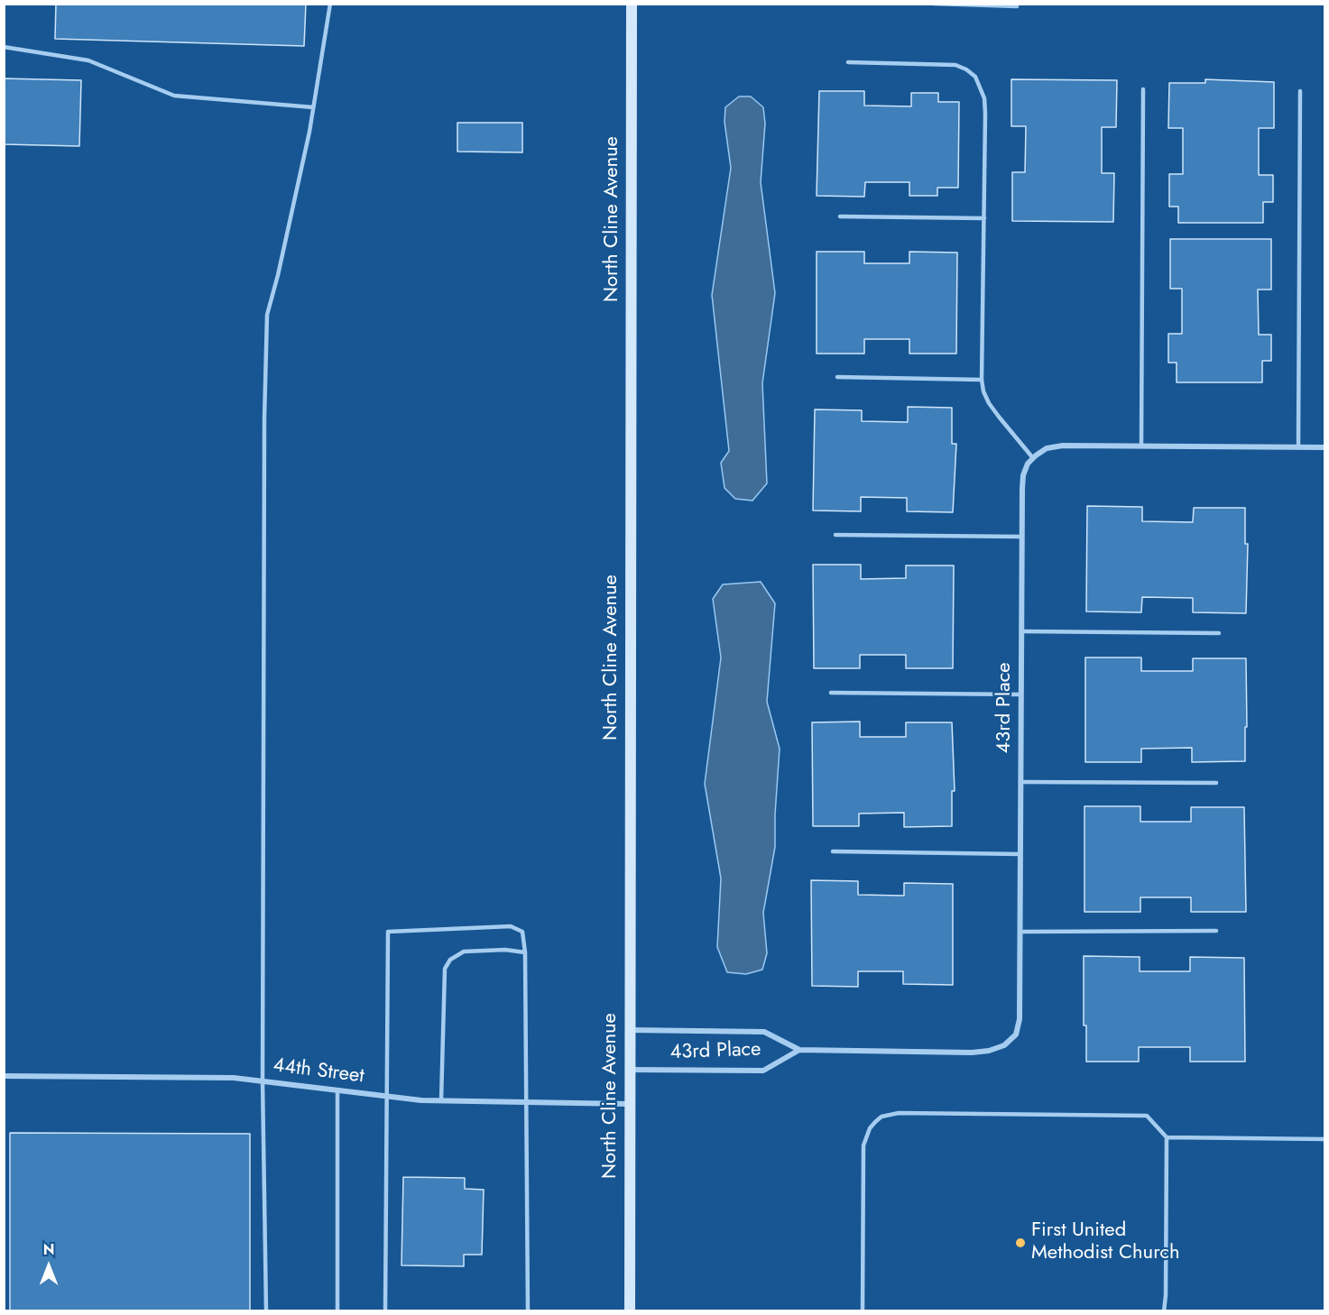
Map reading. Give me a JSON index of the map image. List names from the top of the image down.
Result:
{
  "streets": {
    "street": ["North Cline Avenue", "43rd Place", "44th Street"]
  },
  "crossings": [
    ["North Cline Avenue", "43rd Place"],
    ["North Cline Avenue", "44th Street"]
  ],
  "places": ["First United Methodist Church"],
  "north": "top"
}
